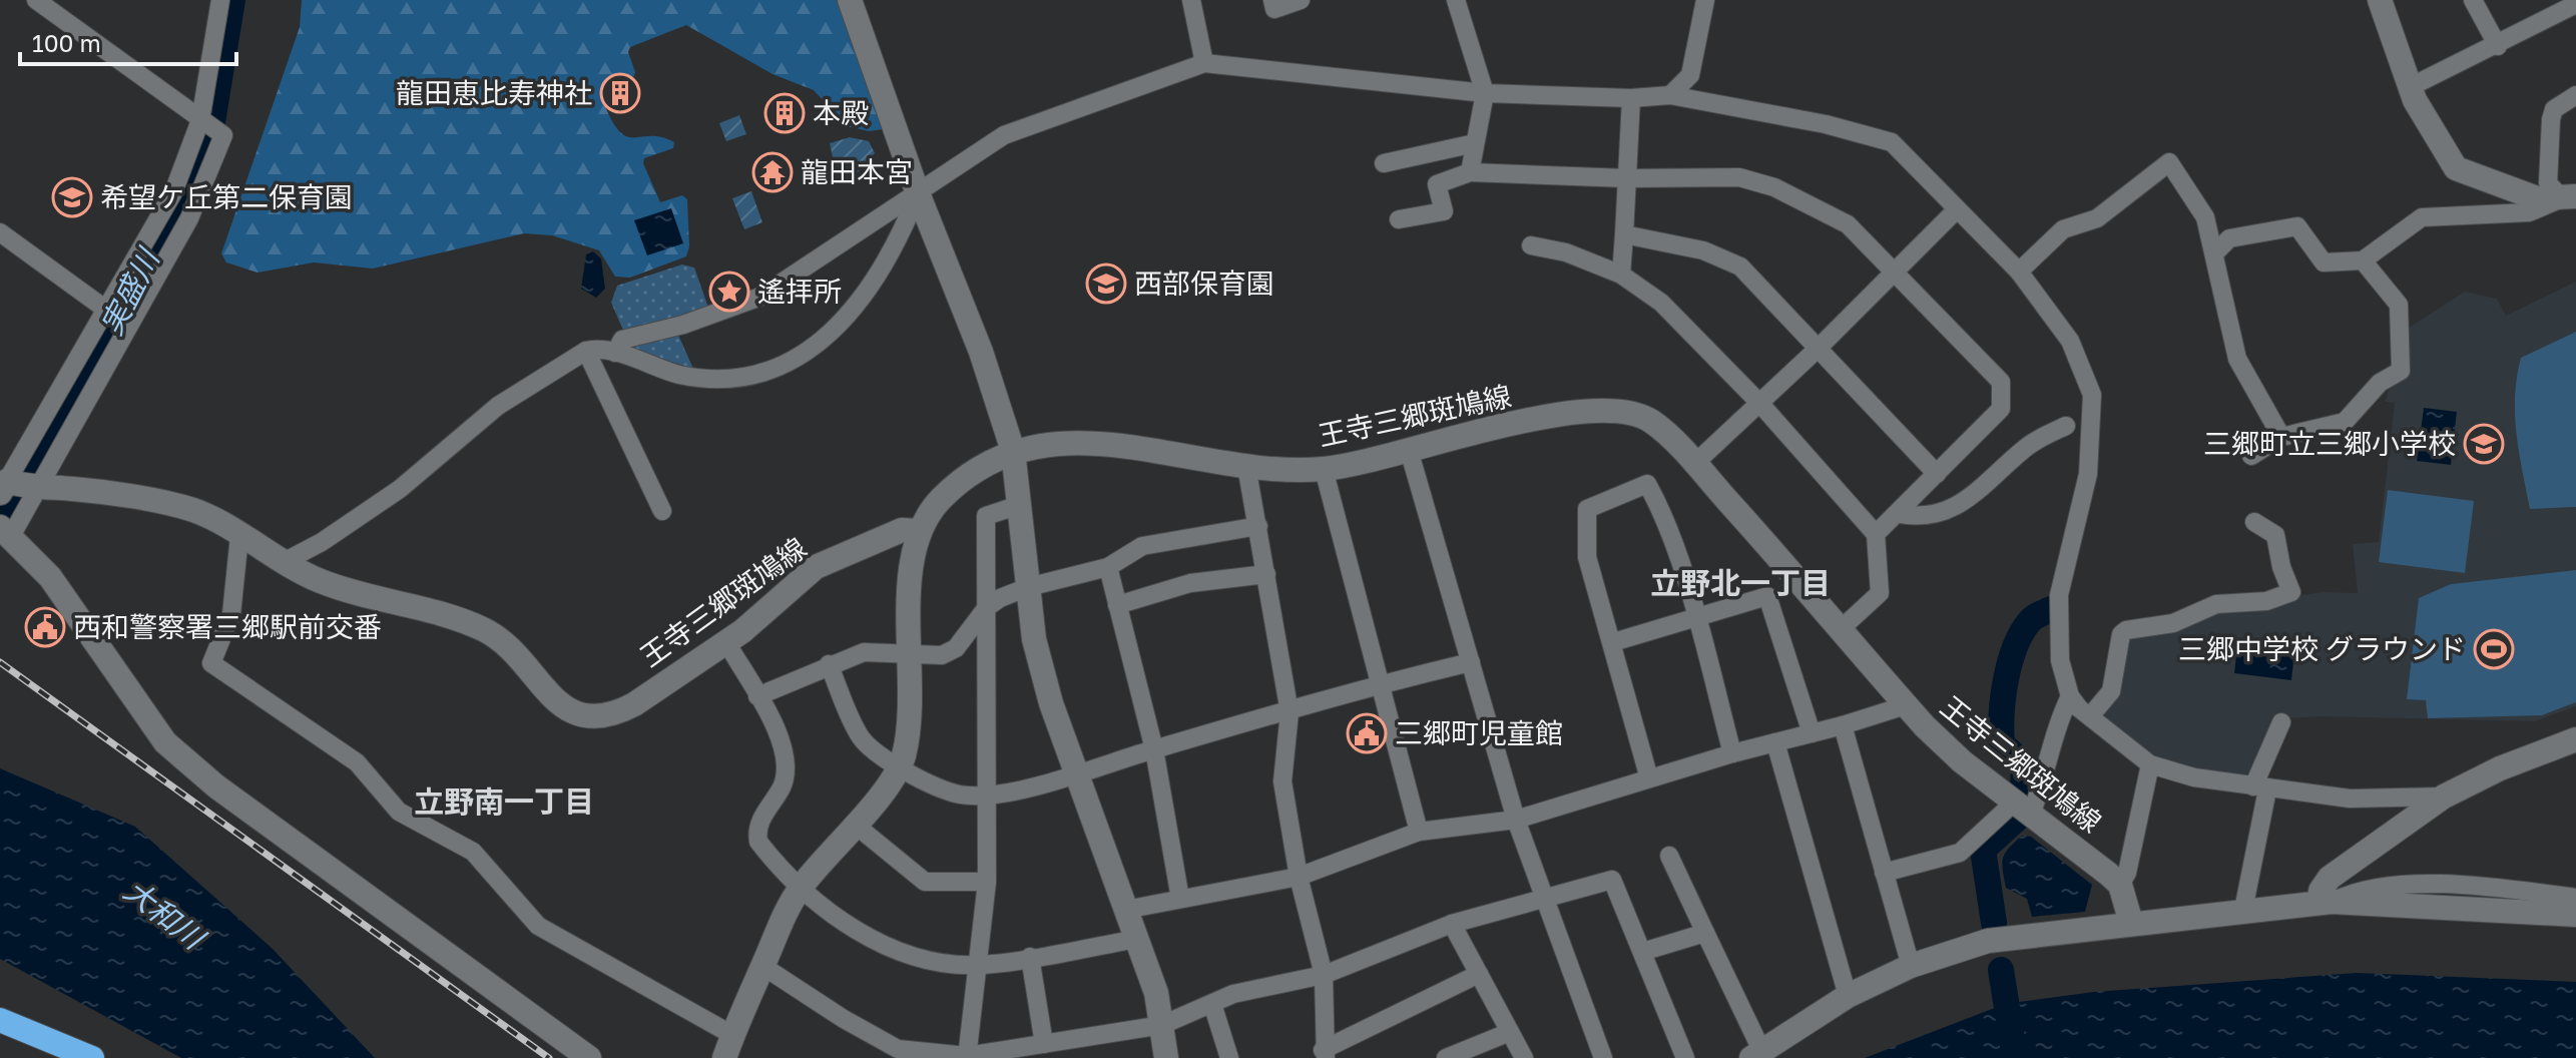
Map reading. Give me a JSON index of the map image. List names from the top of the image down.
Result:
{
  "streets": {
    "street": ["王寺三郷斑鳩線"]
  },
  "districts": ["立野北一丁目", "立野南一丁目"],
  "water": ["実盛川", "大和川"],
  "places": {
    "building": ["龍田恵比寿神社", "本殿"],
    "temple": ["龍田本宮"],
    "school or university": ["希望ケ丘第二保育園", "西部保育園", "三郷町立三郷小学校"],
    "place": ["遙拝所"],
    "public building": ["西和警察署三郷駅前交番", "三郷町児童館"],
    "sports": ["三郷中学校 グラウンド"]
  },
  "scale_bar": "100 m"
}
